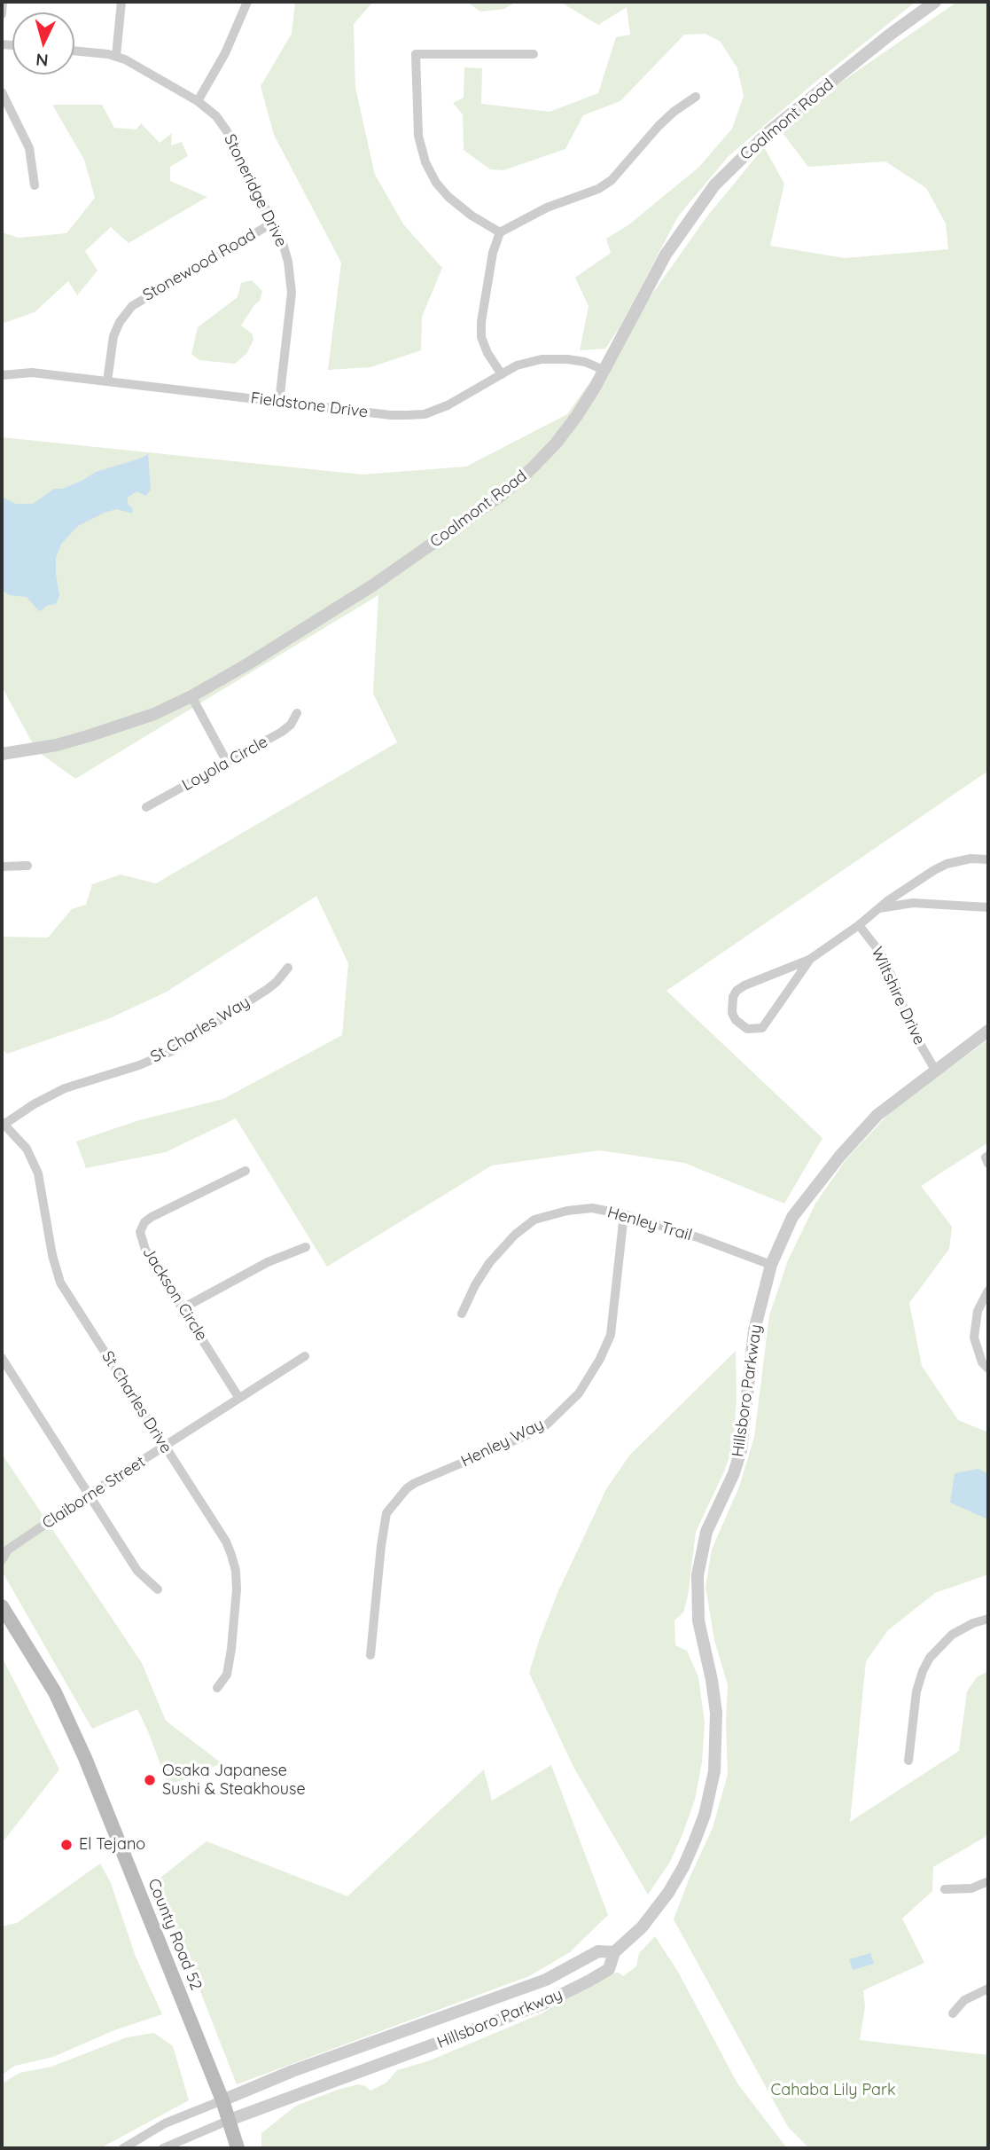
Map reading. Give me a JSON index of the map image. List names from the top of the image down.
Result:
{
  "streets": {
    "main road": ["County Road 52"],
    "street": [
      "Coalmont Road",
      "Stoneridge Drive",
      "Stonewood Road",
      "Fieldstone Drive",
      "Loyola Circle",
      "Wiltshire Drive",
      "St Charles Way",
      "Henley Trail",
      "Jackson Circle",
      "Hillsboro Parkway",
      "St Charles Drive",
      "Henley Way",
      "Claiborne Street"
    ]
  },
  "crossings": [
    ["Coalmont Road", "Fieldstone Drive"],
    ["Stoneridge Drive", "Stonewood Road"],
    ["Stoneridge Drive", "Fieldstone Drive"],
    ["Stonewood Road", "Fieldstone Drive"],
    ["Wiltshire Drive", "Hillsboro Parkway"],
    ["St Charles Way", "St Charles Drive"],
    ["Henley Trail", "Hillsboro Parkway"],
    ["Henley Trail", "Henley Way"],
    ["Jackson Circle", "Claiborne Street"],
    ["Hillsboro Parkway", "County Road 52"],
    ["St Charles Drive", "Claiborne Street"]
  ],
  "parks": ["Cahaba Lily Park"],
  "places": ["Osaka Japanese Sushi & Steakhouse", "El Tejano"],
  "north": "bottom"
}
